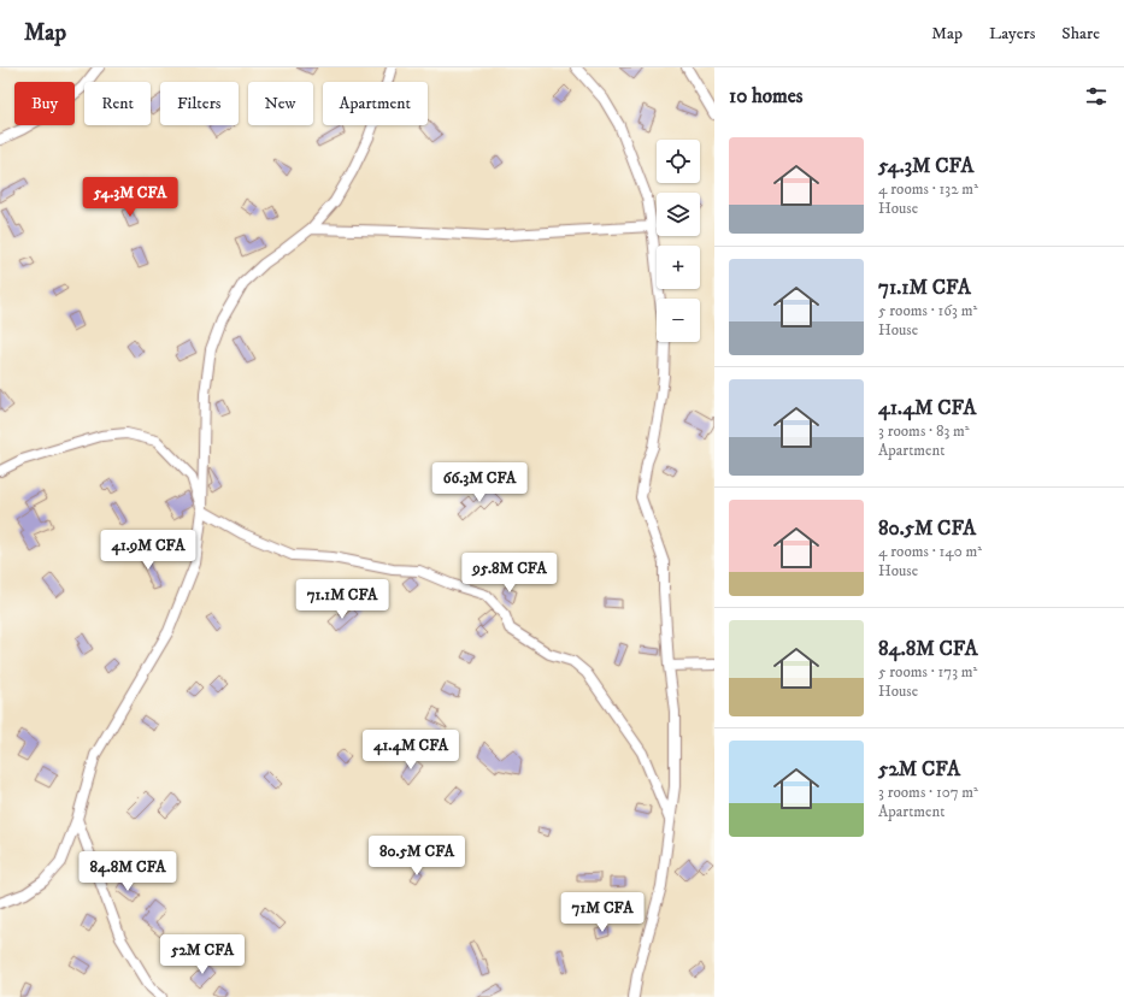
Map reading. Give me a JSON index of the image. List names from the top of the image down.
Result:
{
  "page": {
    "header": "Map",
    "nav": ["Map", "Layers", "Share"],
    "heading": "10 homes",
    "chip": [
      "Buy",
      "Rent",
      "Filters",
      "New",
      "Apartment"
    ],
    "list": [
      {
        "name": "54.3M CFA",
        "note": "4 rooms · 132 m² · House"
      },
      {
        "name": "71.1M CFA",
        "note": "5 rooms · 163 m² · House"
      },
      {
        "name": "41.4M CFA",
        "note": "3 rooms · 83 m² · Apartment"
      },
      {
        "name": "80.5M CFA",
        "note": "4 rooms · 140 m² · House"
      },
      {
        "name": "84.8M CFA",
        "note": "5 rooms · 173 m² · House"
      },
      {
        "name": "52M CFA",
        "note": "3 rooms · 107 m² · Apartment"
      }
    ],
    "map_buttons": ["+", "−"],
    "price": [
      "54.3M CFA",
      "66.3M CFA",
      "41.9M CFA",
      "95.8M CFA",
      "71.1M CFA",
      "41.4M CFA",
      "80.5M CFA",
      "84.8M CFA",
      "71M CFA",
      "52M CFA"
    ]
  }
}
